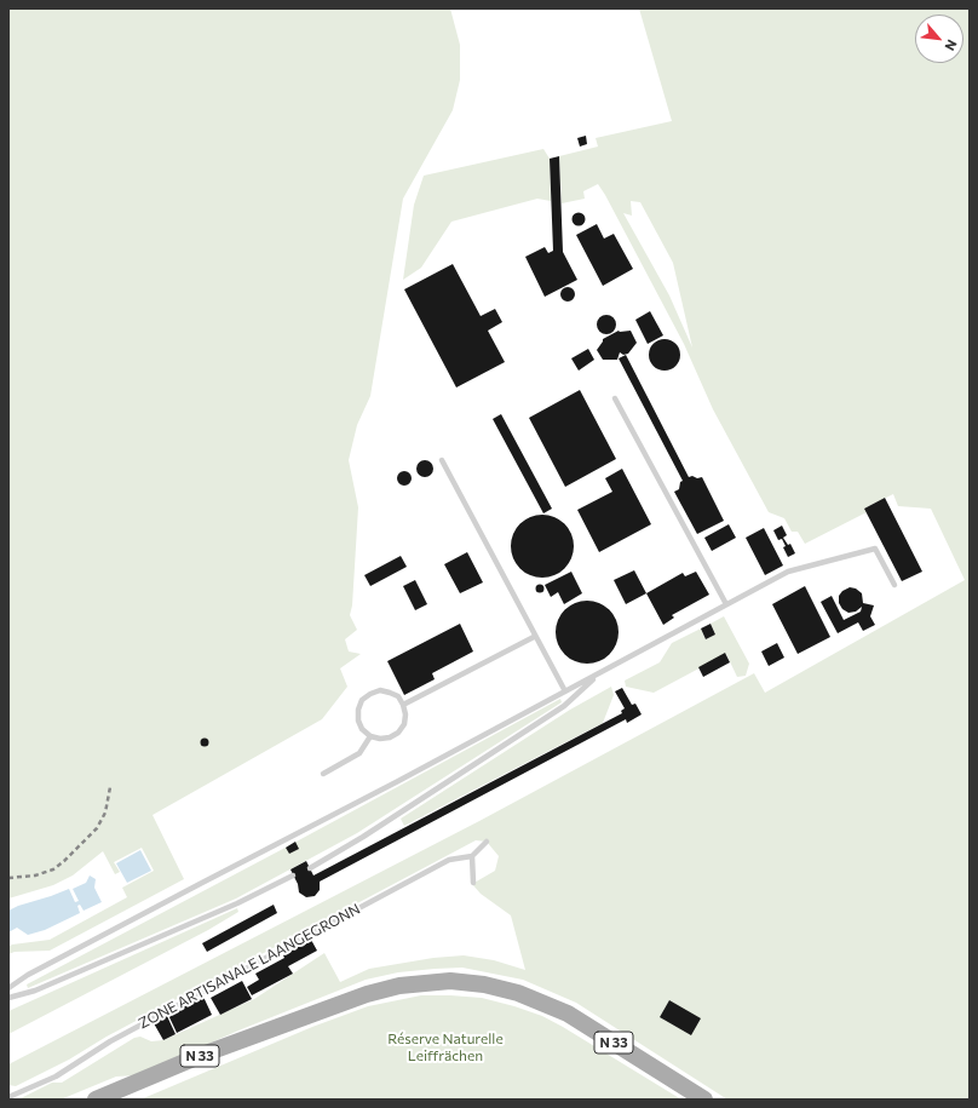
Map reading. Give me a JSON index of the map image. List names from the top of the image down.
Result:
{
  "streets": {
    "main road": ["N 33"],
    "lane": ["ZONE ARTISANALE LAANGEGRONN"]
  },
  "parks": ["Réserve Naturelle Leiffrächen"],
  "north": "bottom right"
}
